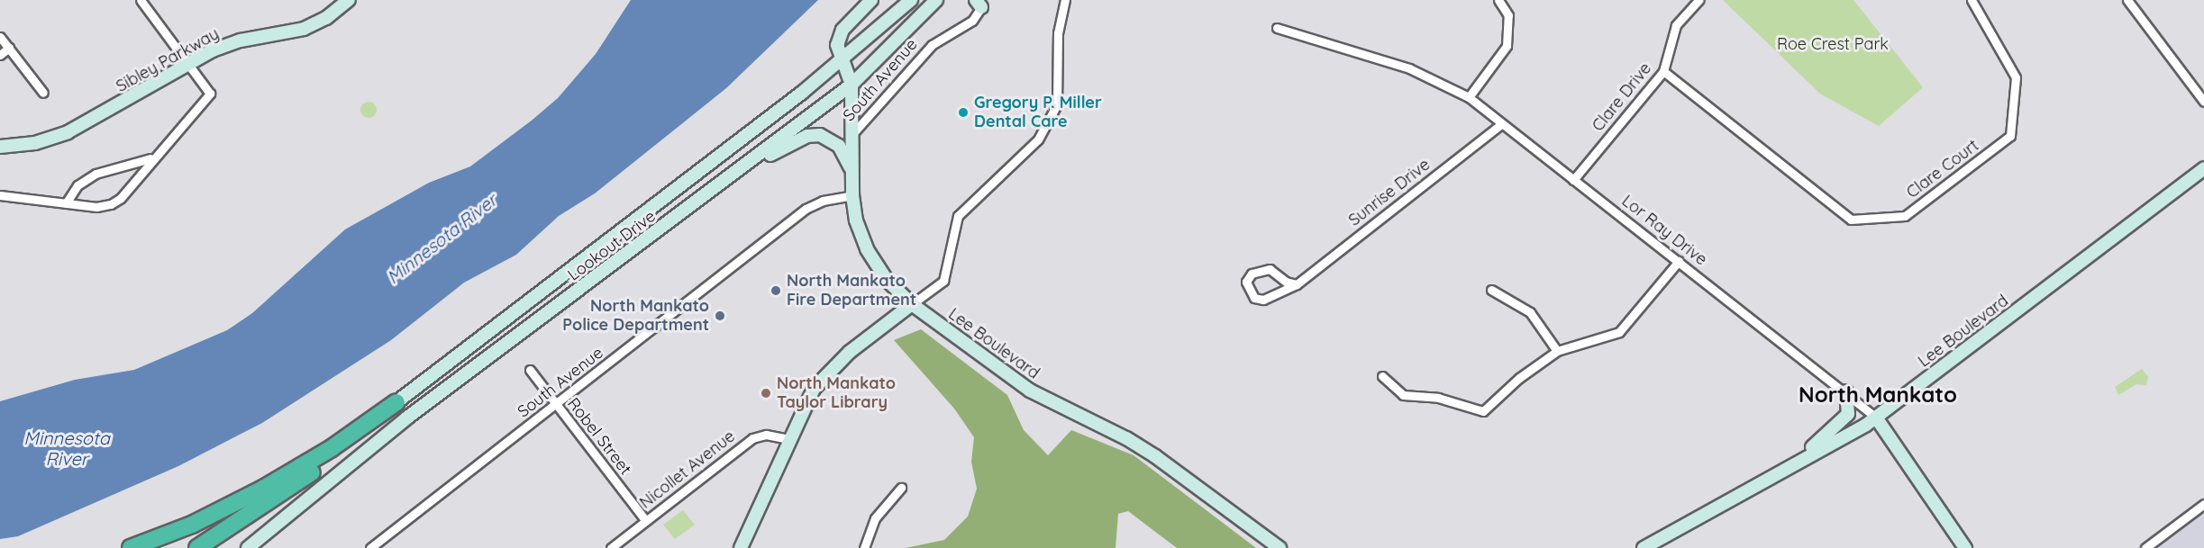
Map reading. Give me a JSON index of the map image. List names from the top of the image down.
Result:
{
  "streets": {
    "main road": [
      "Sibley Parkway",
      "Lor Ray Drive",
      "Lookout Drive",
      "Lee Boulevard"
    ],
    "street": [
      "South Avenue",
      "Clare Drive",
      "Clare Court",
      "Sunrise Drive",
      "Robel Street",
      "Nicollet Avenue"
    ]
  },
  "crossings": [
    ["South Avenue", "Lee Boulevard"],
    ["South Avenue", "Robel Street"],
    ["Clare Drive", "Clare Court"],
    ["Clare Drive", "Lor Ray Drive"],
    ["Sunrise Drive", "Lor Ray Drive"],
    ["Lor Ray Drive", "Lee Boulevard"],
    ["Lookout Drive", "Lee Boulevard"],
    ["Robel Street", "Nicollet Avenue"]
  ],
  "districts": ["North Mankato"],
  "water": ["Minnesota River"],
  "parks": ["Roe Crest Park"],
  "places": [
    "Gregory P. Miller Dental Care",
    "North Mankato Fire Department",
    "North Mankato Police Department",
    "North Mankato Taylor Library"
  ]
}
